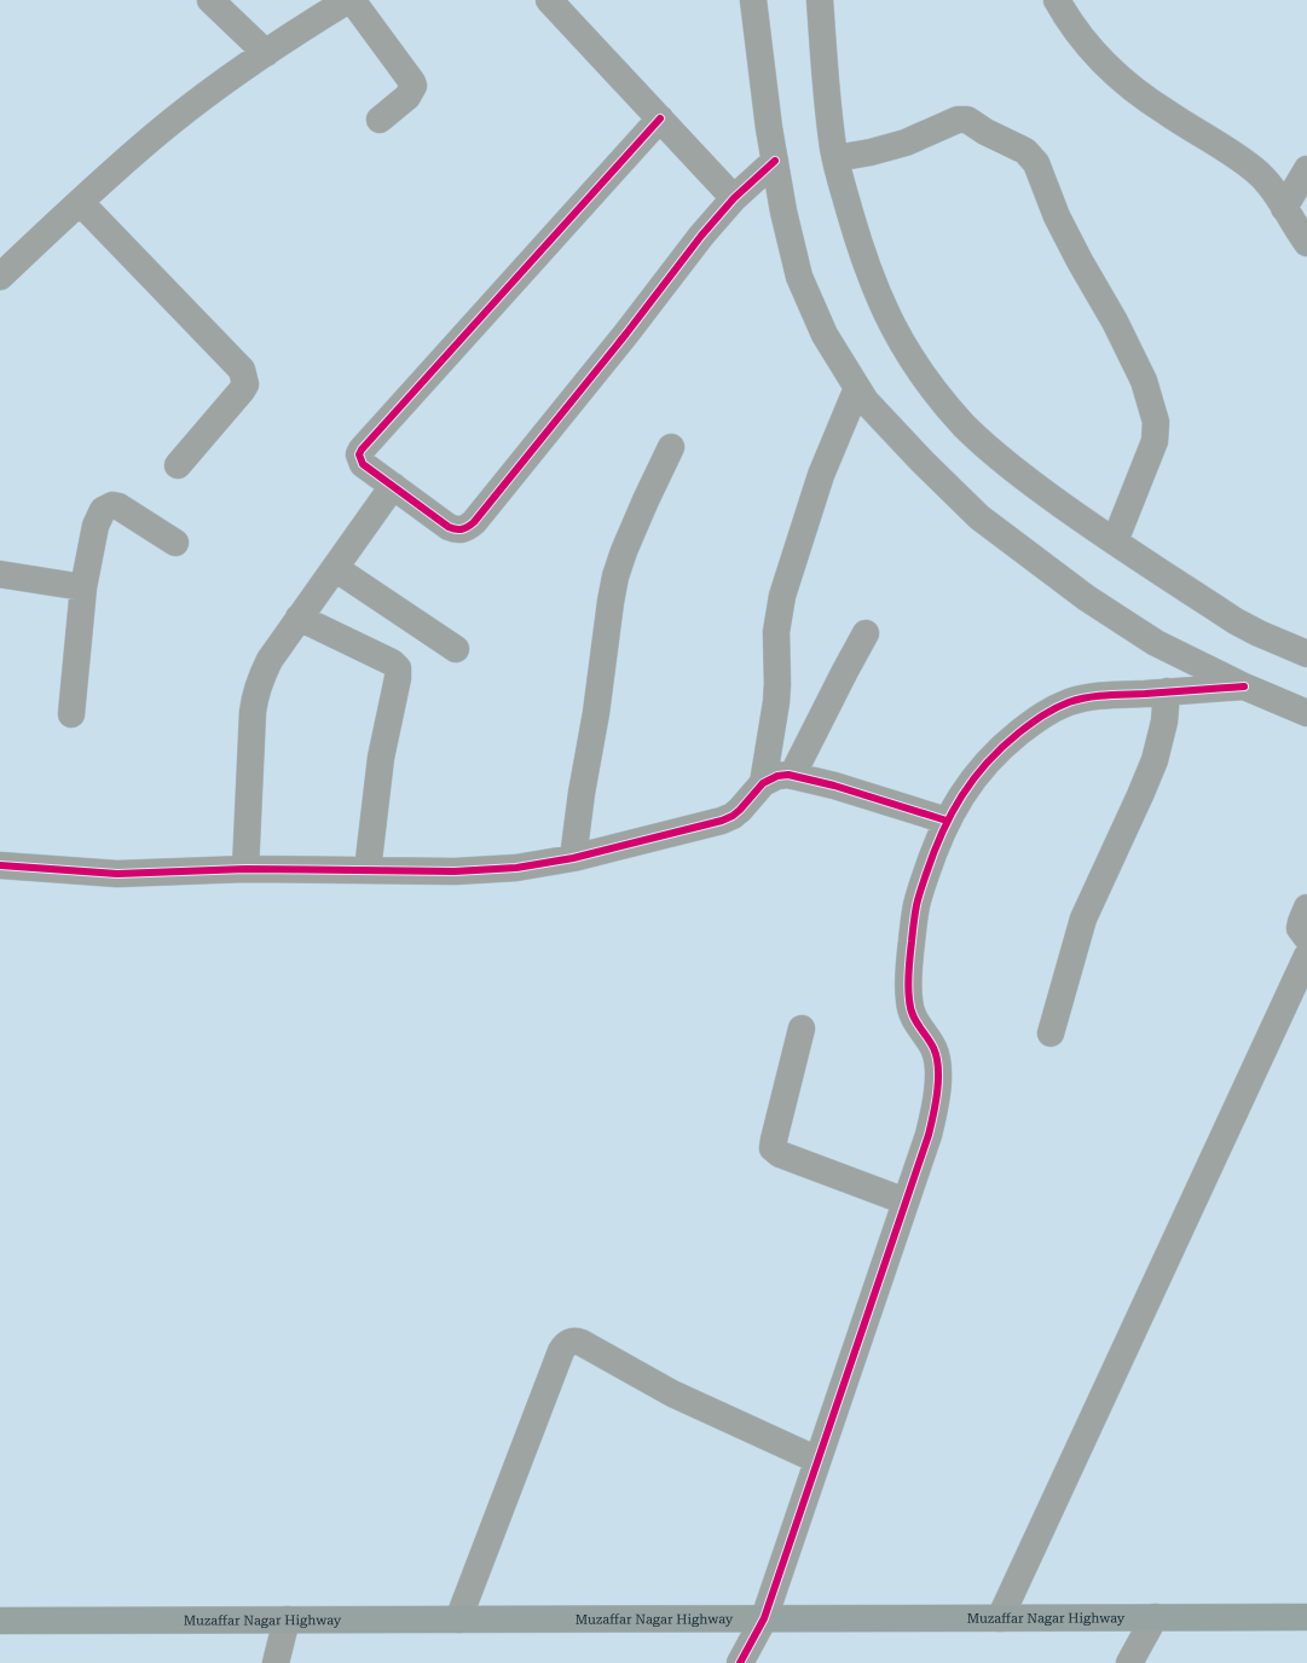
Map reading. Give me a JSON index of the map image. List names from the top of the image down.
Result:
{
  "streets": {
    "highway": ["Muzaffar Nagar Highway"]
  }
}
